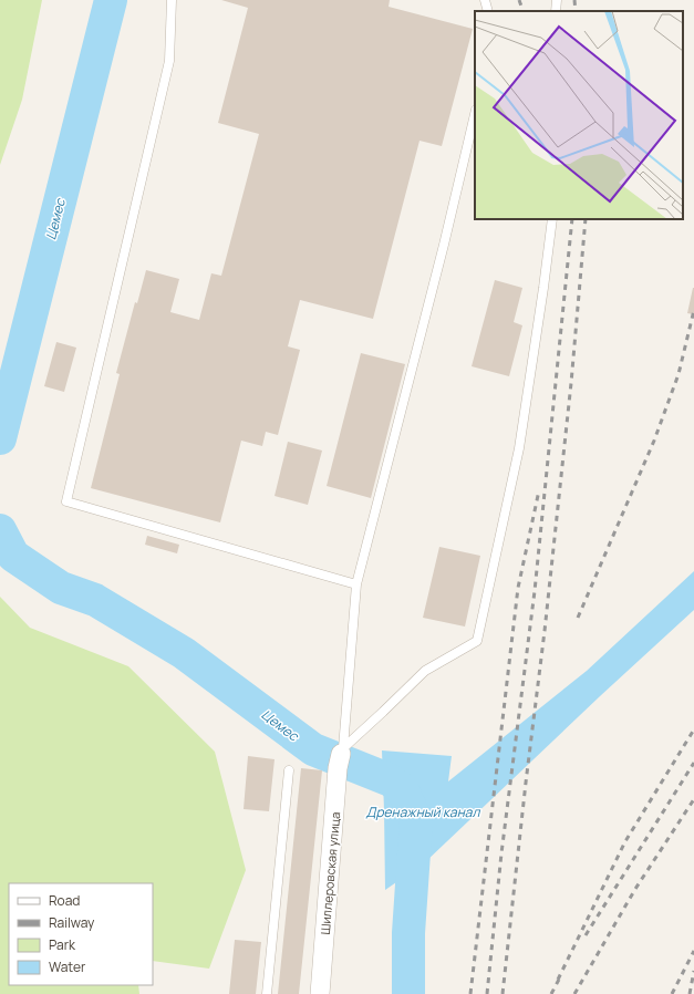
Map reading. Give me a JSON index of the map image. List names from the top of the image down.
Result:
{
  "streets": {
    "street": ["Шиллеровская улица"]
  },
  "water": ["Цемес", "Дренажный канал"],
  "legend": [
    "Road",
    "Railway",
    "Park",
    "Water"
  ]
}
